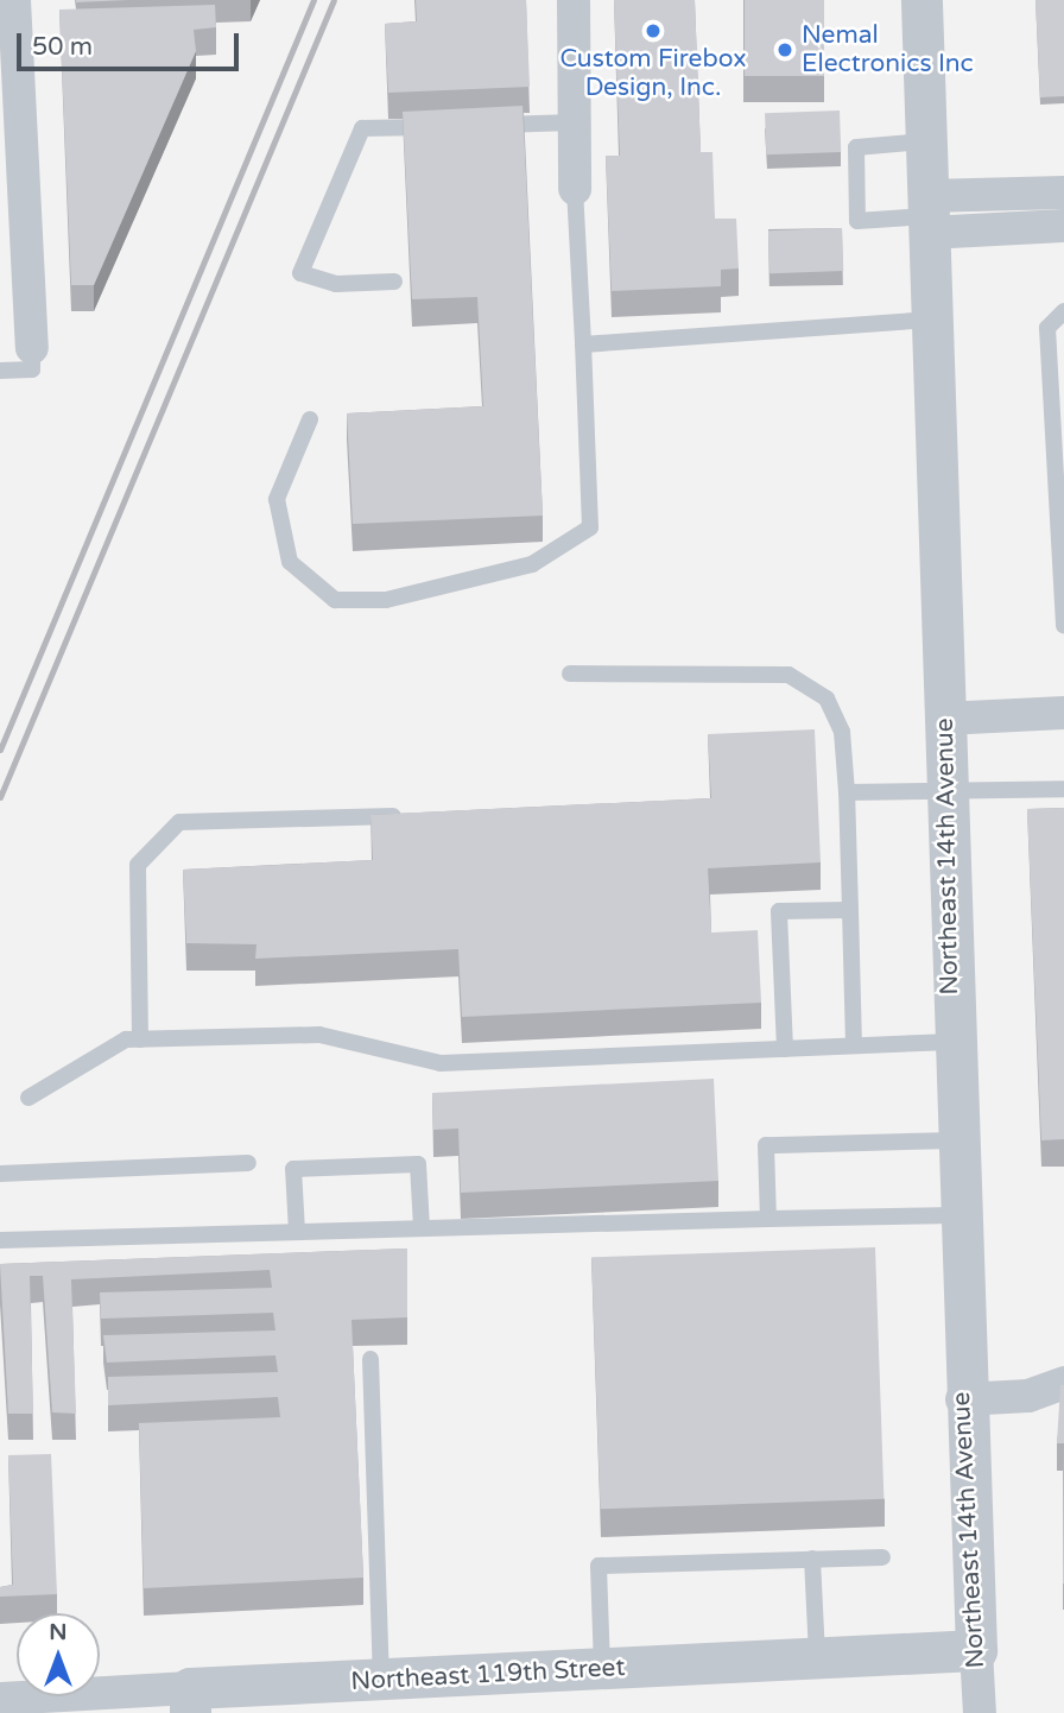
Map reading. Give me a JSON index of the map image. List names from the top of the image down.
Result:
{
  "streets": {
    "street": ["Northeast 14th Avenue", "Northeast 119th Street"]
  },
  "crossings": [
    ["Northeast 14th Avenue", "Northeast 119th Street"]
  ],
  "places": ["Custom Firebox Design, Inc.", "Nemal Electronics Inc"],
  "scale_bar": "50 m",
  "north": "top"
}
